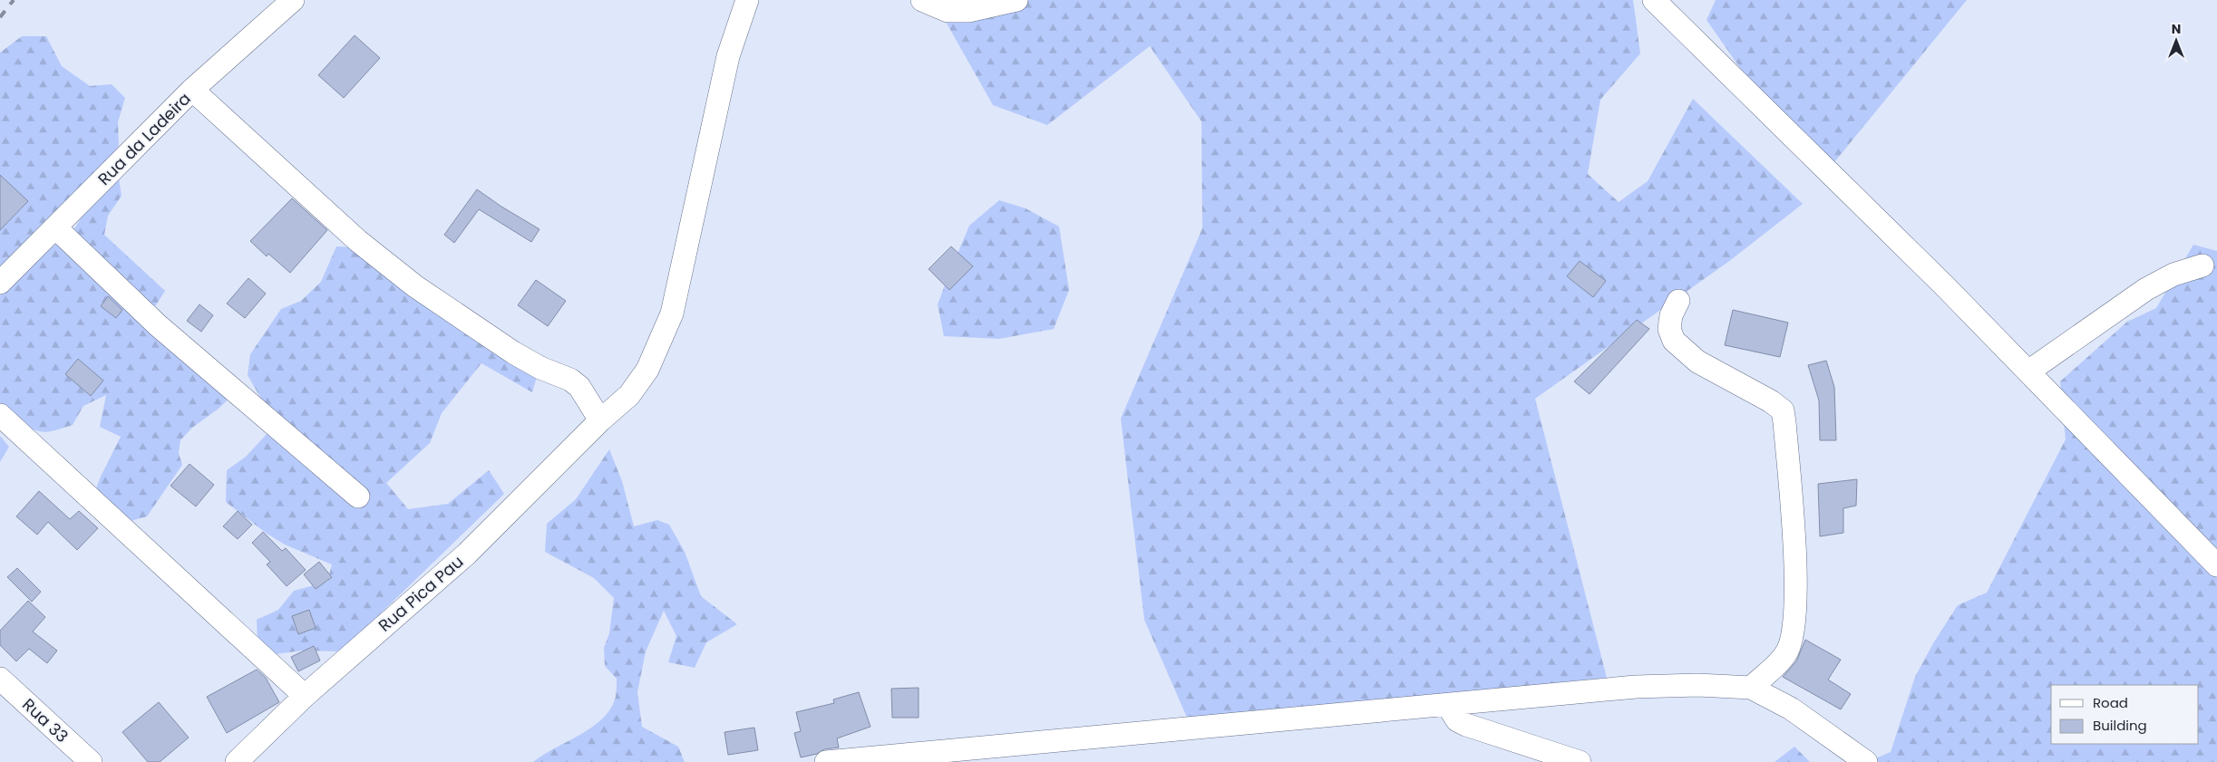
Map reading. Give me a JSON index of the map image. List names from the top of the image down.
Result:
{
  "streets": {
    "street": ["Rua da Ladeira", "Rua Pica Pau", "Rua 33"]
  },
  "legend": ["Road", "Building"],
  "north": "top"
}
